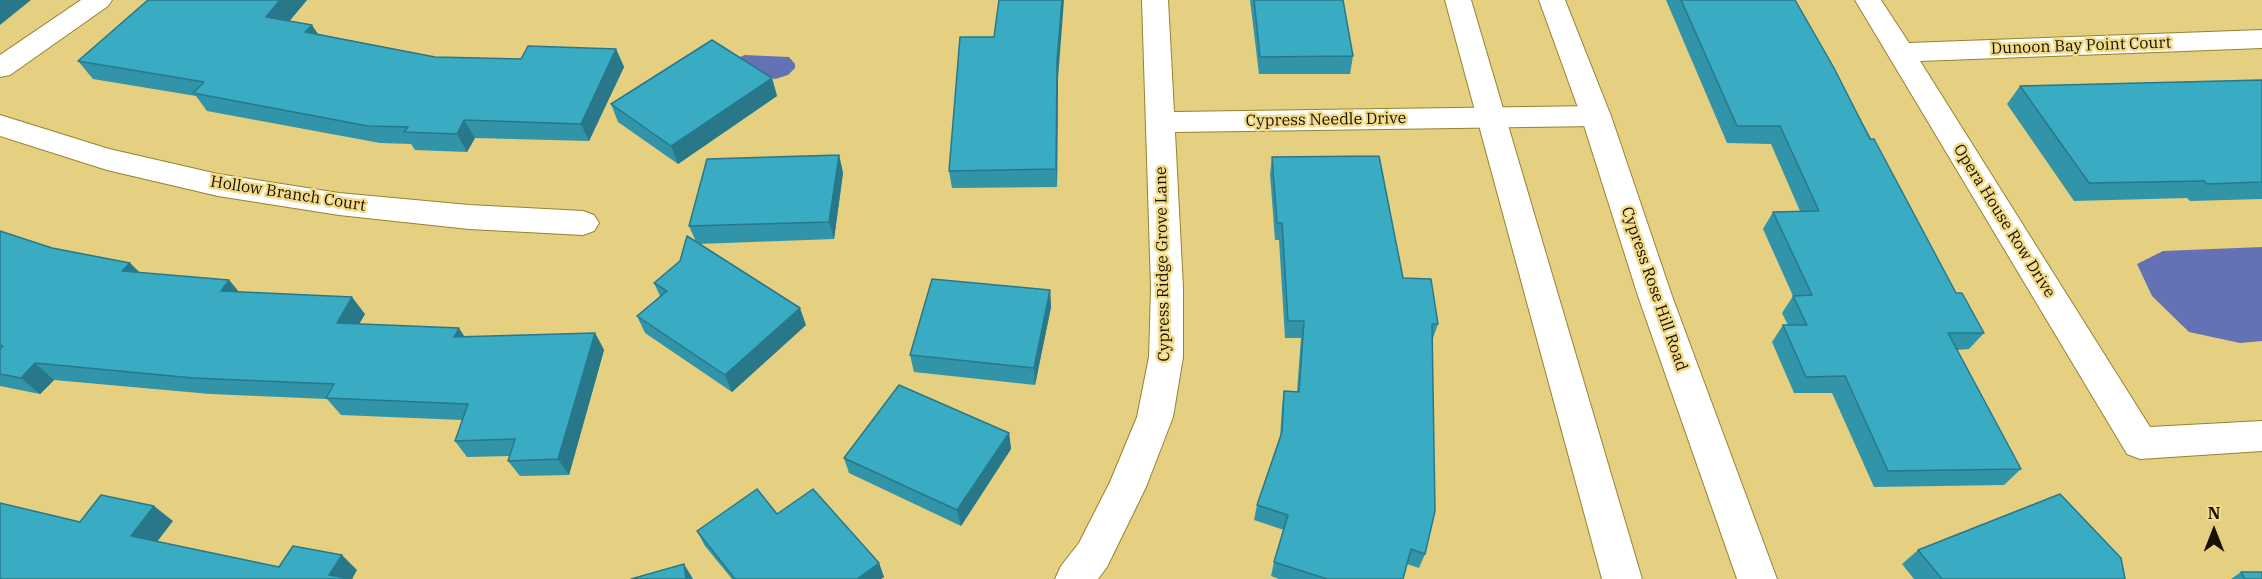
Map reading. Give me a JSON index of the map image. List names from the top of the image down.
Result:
{
  "streets": {
    "street": [
      "Dunoon Bay Point Court",
      "Cypress Needle Drive",
      "Hollow Branch Court",
      "Opera House Row Drive",
      "Cypress Ridge Grove Lane",
      "Cypress Rose Hill Road"
    ]
  },
  "crossings": [
    ["Dunoon Bay Point Court", "Opera House Row Drive"],
    ["Cypress Needle Drive", "Cypress Ridge Grove Lane"],
    ["Cypress Needle Drive", "Cypress Rose Hill Road"]
  ],
  "north": "top"
}
